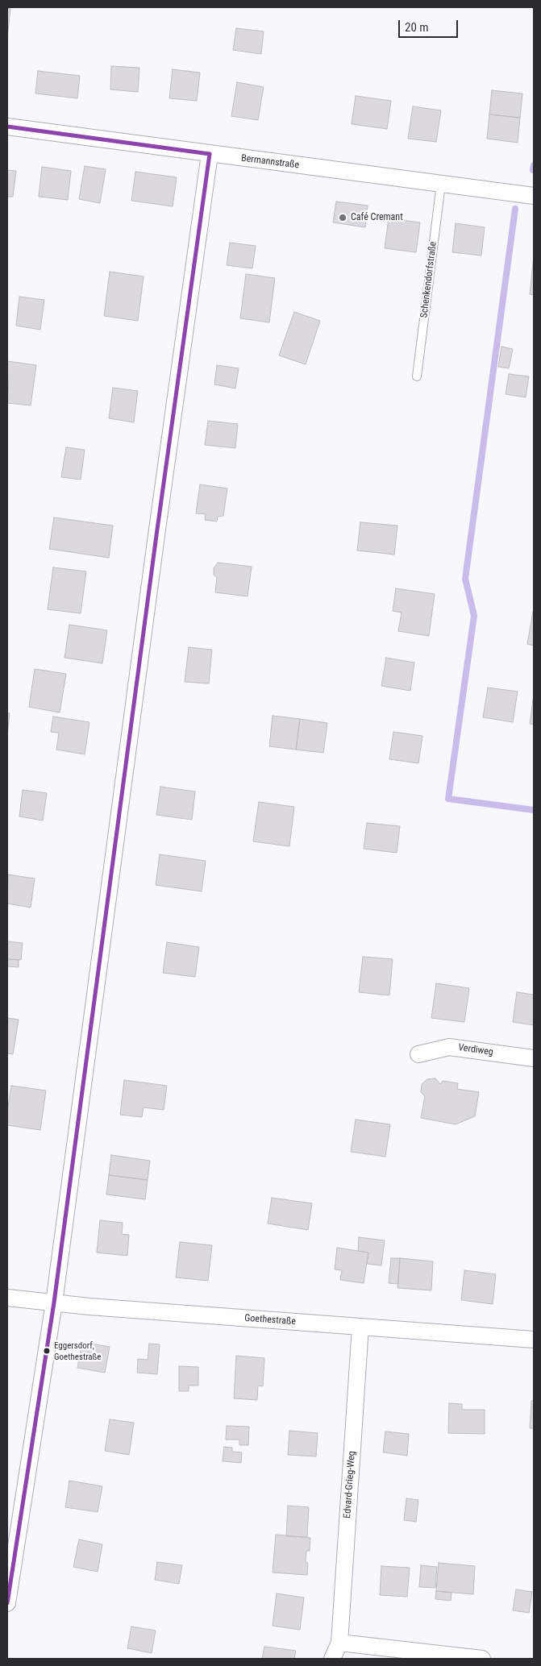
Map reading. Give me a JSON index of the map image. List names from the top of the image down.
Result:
{
  "streets": {
    "street": [
      "Bermannstraße",
      "Verdiweg",
      "Goethestraße",
      "Edvard-Grieg-Weg"
    ],
    "lane": ["Schenkendorfstraße"]
  },
  "crossings": [
    ["Bermannstraße", "Schenkendorfstraße"],
    ["Goethestraße", "Edvard-Grieg-Weg"]
  ],
  "places": ["Café Cremant", "Eggersdorf, Goethestraße"],
  "scale_bar": "20 m"
}
